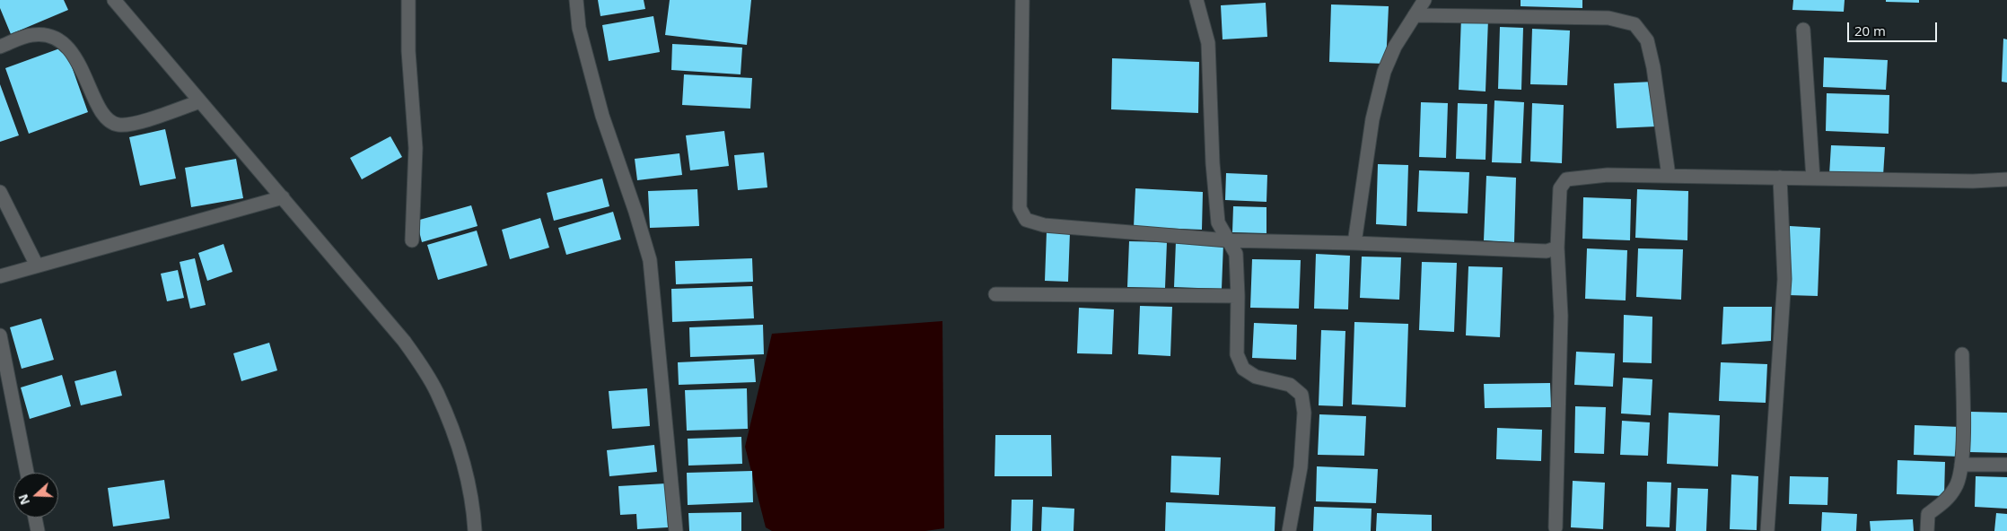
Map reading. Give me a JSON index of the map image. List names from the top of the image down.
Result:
{
  "scale_bar": "20 m",
  "north": "left"
}
